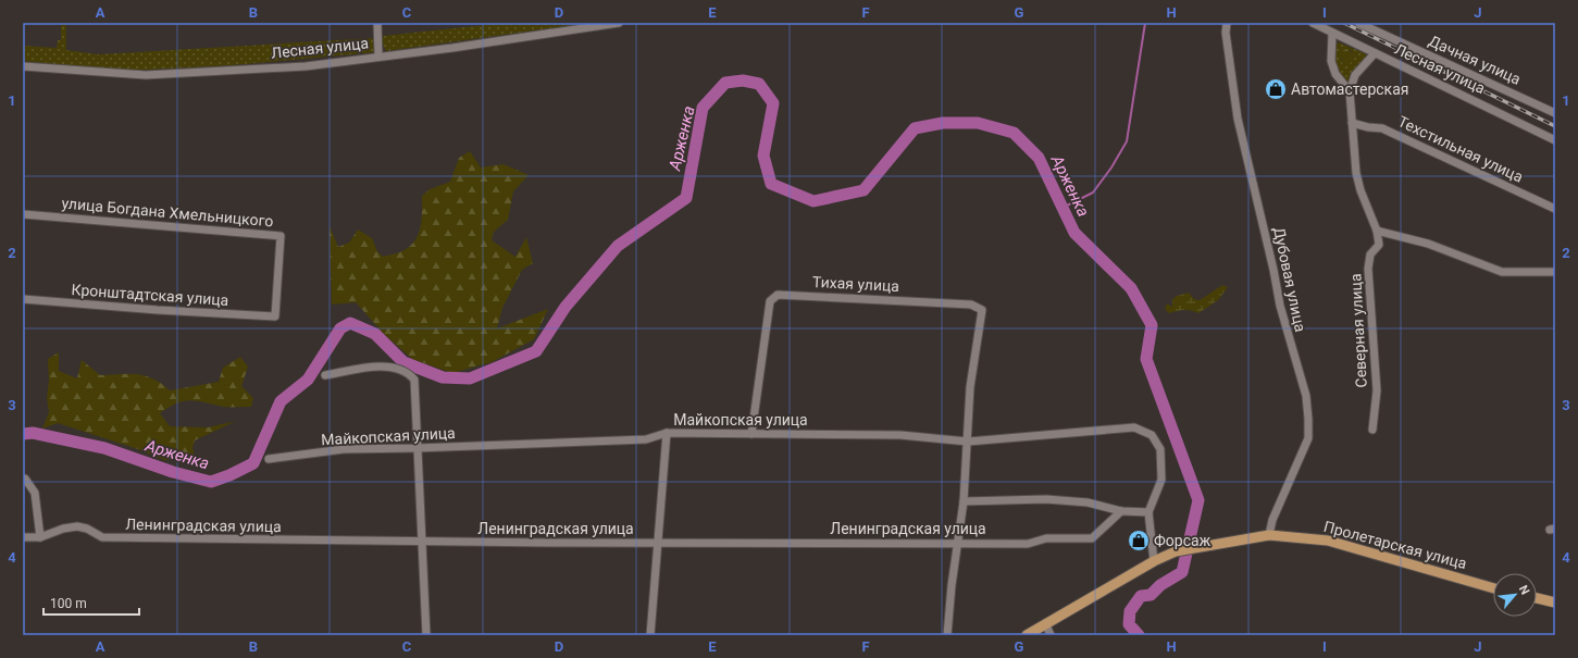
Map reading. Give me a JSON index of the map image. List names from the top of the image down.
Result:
{
  "streets": {
    "main road": ["Пролетарская улица"],
    "street": [
      "Лесная улица",
      "Дачная улица",
      "Техстильная улица",
      "улица Богдана Хмельницкого",
      "Дубовая улица",
      "Тихая улица",
      "Кронштадтская улица",
      "Северная улица",
      "Майкопская улица",
      "Ленинградская улица"
    ]
  },
  "crossings": [
    ["улица Богдана Хмельницкого", "Кронштадтская улица"],
    ["Дубовая улица", "Пролетарская улица"],
    ["Тихая улица", "Майкопская улица"]
  ],
  "water": ["Арженка"],
  "places": {
    "shop": ["Автомастерская", "Форсаж"]
  },
  "scale_bar": "100 m",
  "north": "top right",
  "grid": {
    "columns": [
      "A",
      "B",
      "C",
      "D",
      "E",
      "F",
      "G",
      "H",
      "I",
      "J"
    ],
    "rows": [
      "1",
      "2",
      "3",
      "4"
    ]
  }
}
